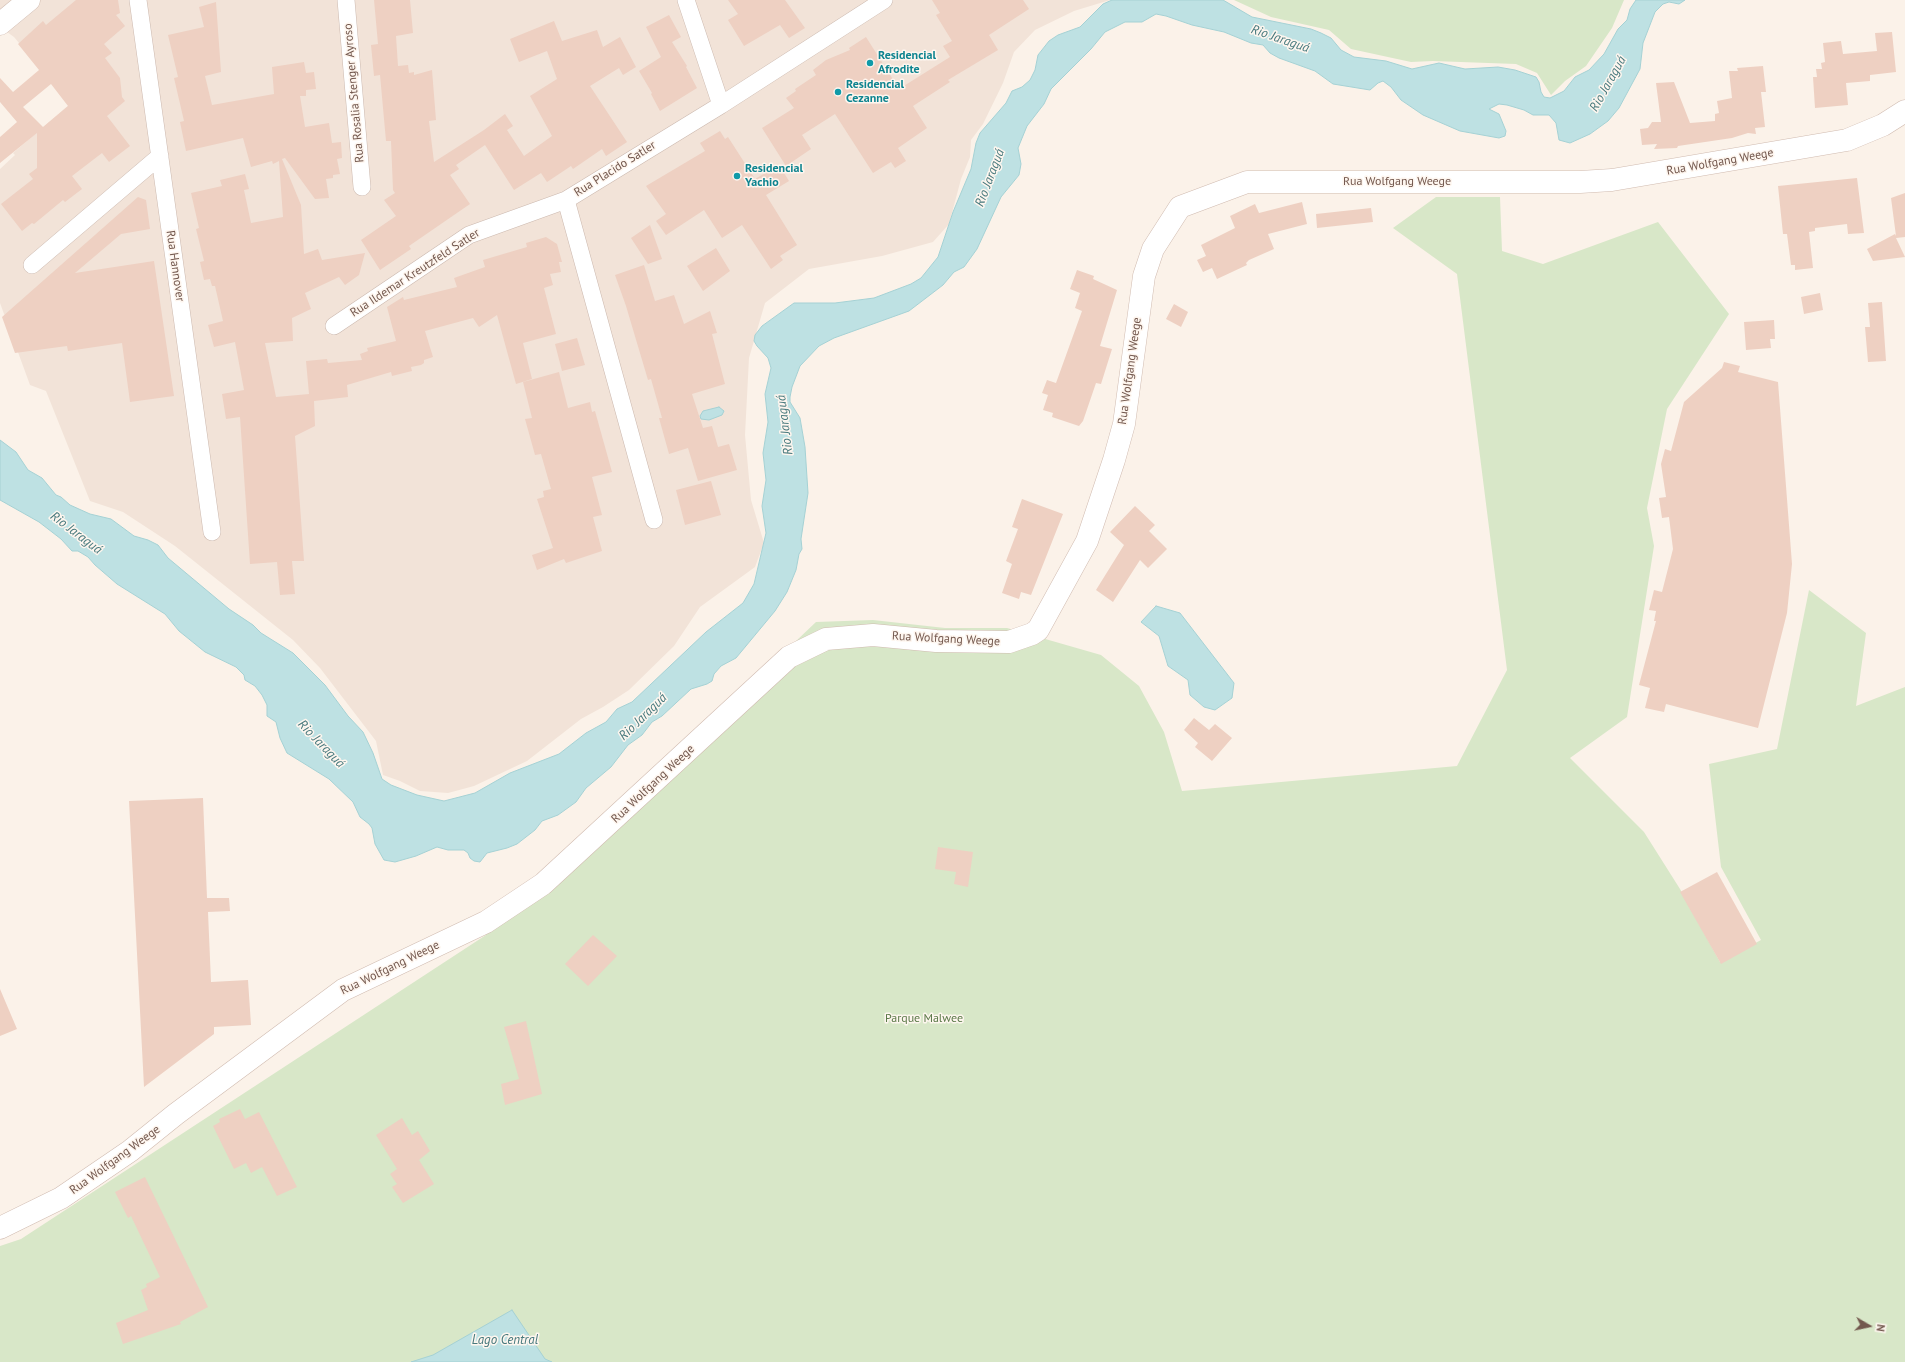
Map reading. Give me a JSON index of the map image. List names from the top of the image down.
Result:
{
  "streets": {
    "street": [
      "Rua Rosalia Stenger Ayroso",
      "Rua Wolfgang Weege",
      "Rua Placido Satler",
      "Rua Hannover",
      "Rua Ildemar Kreutzfeld Satler"
    ]
  },
  "crossings": [
    ["Rua Placido Satler", "Rua Ildemar Kreutzfeld Satler"]
  ],
  "water": ["Rio Jaraguá", "Lago Central"],
  "parks": ["Parque Malwee"],
  "places": ["Residencial Afrodite", "Residencial Cezanne", "Residencial Yachio"],
  "north": "right"
}
